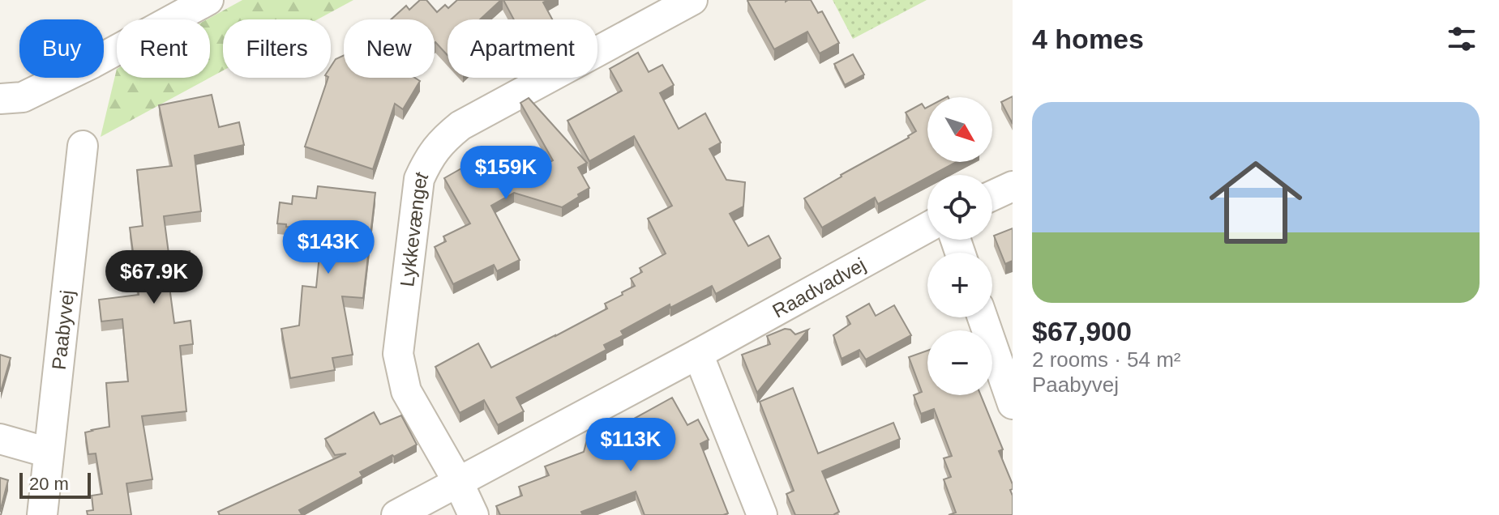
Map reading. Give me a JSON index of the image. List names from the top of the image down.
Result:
{
  "streets": {
    "street": ["Lykkevænget", "Raadvadvej", "Paabyvej"]
  },
  "crossings": [
    ["Lykkevænget", "Raadvadvej"]
  ],
  "scale_bar": "20 m",
  "north": "bottom right",
  "page": {
    "heading": "4 homes",
    "chip": [
      "Buy",
      "Rent",
      "Filters",
      "New",
      "Apartment"
    ],
    "list": [
      {
        "name": "$67,900",
        "note": "2 rooms · 54 m² · Paabyvej"
      }
    ],
    "map_buttons": ["+", "−"],
    "price": [
      "$159K",
      "$143K",
      "$67.9K",
      "$113K"
    ],
    "scale": "20 m"
  }
}
